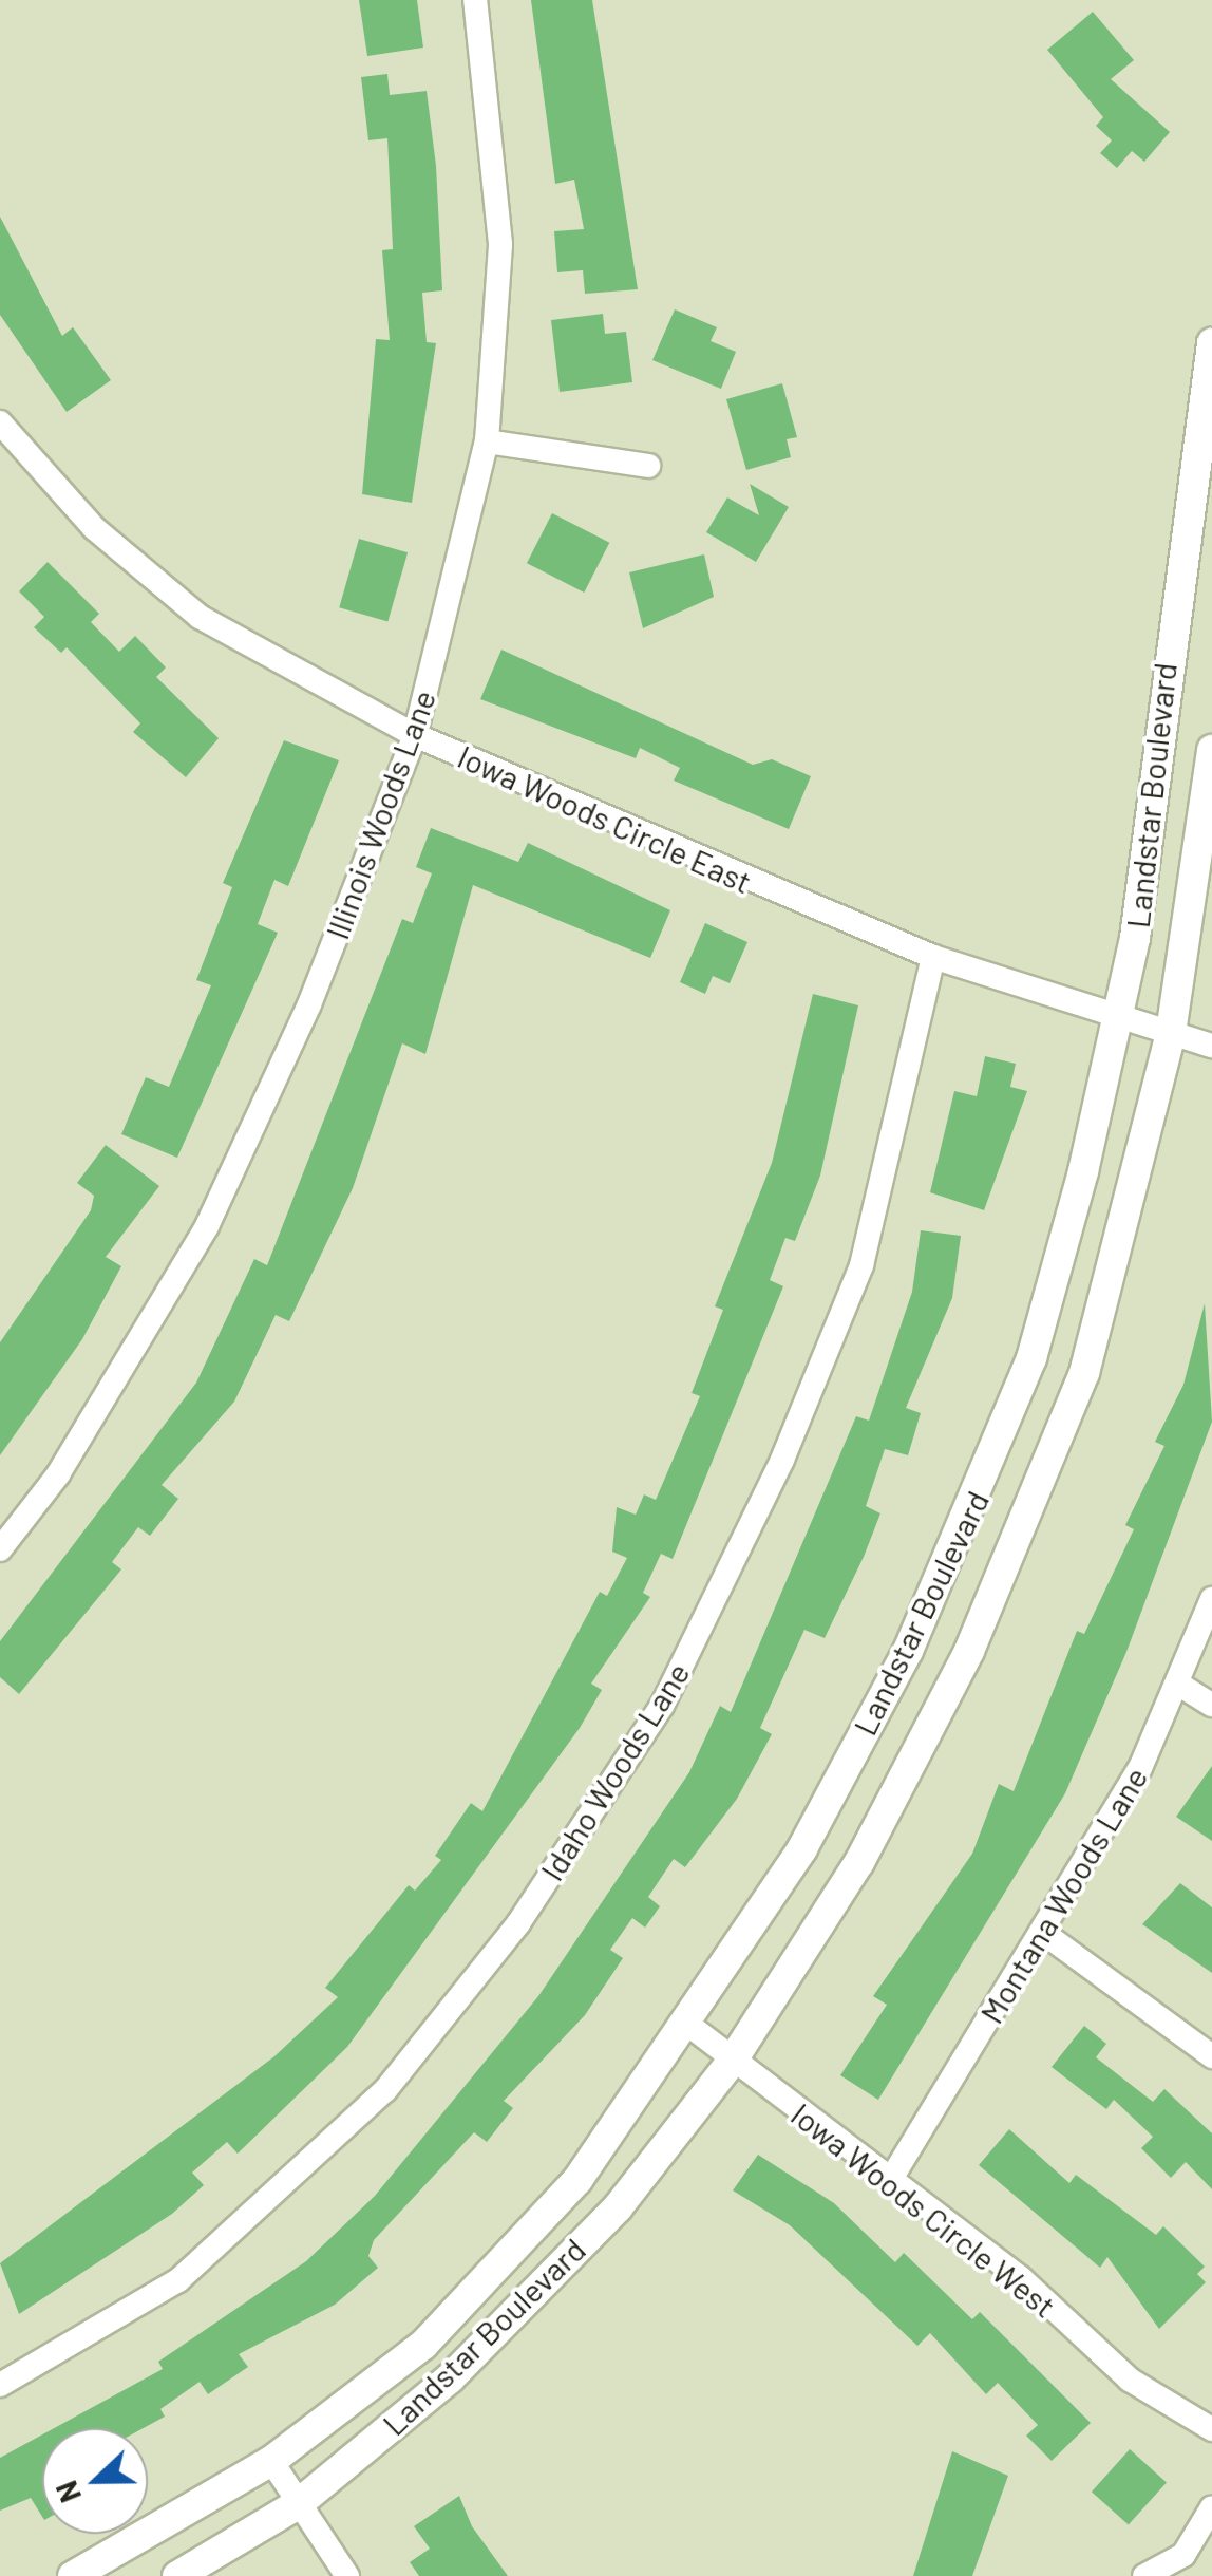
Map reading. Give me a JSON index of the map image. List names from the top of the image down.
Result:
{
  "streets": {
    "street": [
      "Landstar Boulevard",
      "Illinois Woods Lane",
      "Iowa Woods Circle East",
      "Idaho Woods Lane",
      "Montana Woods Lane",
      "Iowa Woods Circle West"
    ]
  },
  "crossings": [
    ["Landstar Boulevard", "Iowa Woods Circle East"],
    ["Landstar Boulevard", "Iowa Woods Circle West"],
    ["Illinois Woods Lane", "Iowa Woods Circle East"],
    ["Iowa Woods Circle East", "Idaho Woods Lane"],
    ["Montana Woods Lane", "Iowa Woods Circle West"]
  ],
  "north": "left"
}
